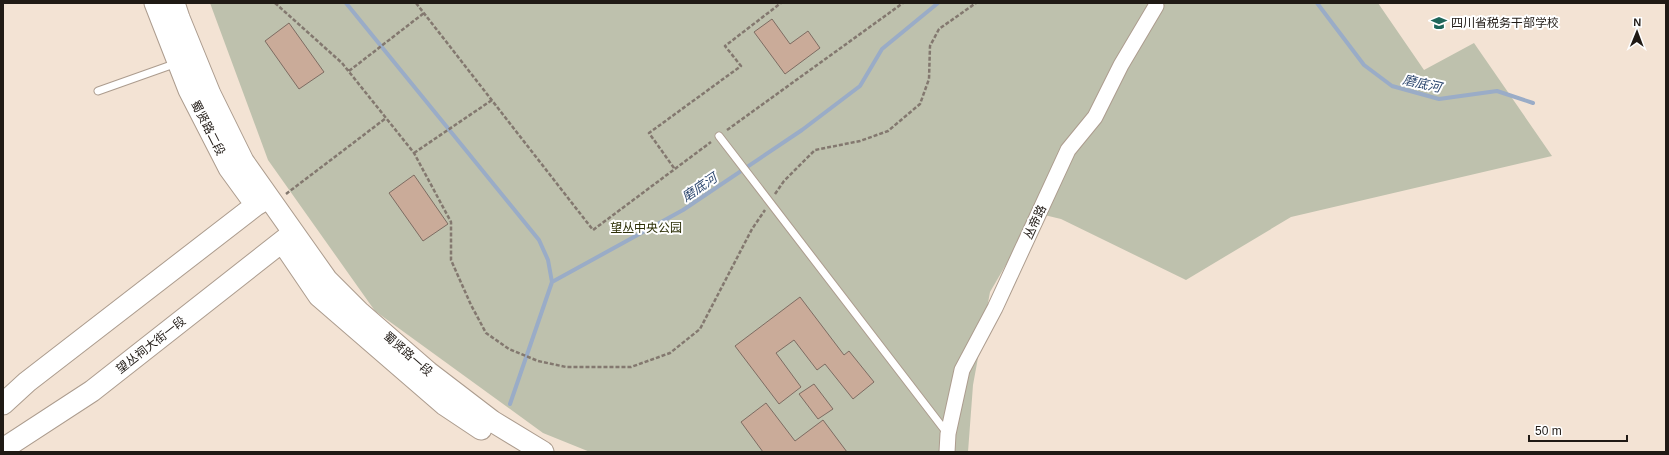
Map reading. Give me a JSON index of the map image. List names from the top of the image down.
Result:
{
  "streets": {
    "street": [
      "蜀贤路二段",
      "丛帝路",
      "望丛祠大街一段",
      "蜀贤路一段"
    ]
  },
  "crossings": [
    ["蜀贤路二段", "望丛祠大街一段"],
    ["蜀贤路二段", "蜀贤路一段"],
    ["望丛祠大街一段", "蜀贤路一段"]
  ],
  "water": ["磨底河"],
  "parks": ["望丛中央公园"],
  "places": {
    "school or university": ["四川省税务干部学校"]
  },
  "scale_bar": "50 m",
  "north": "top"
}
